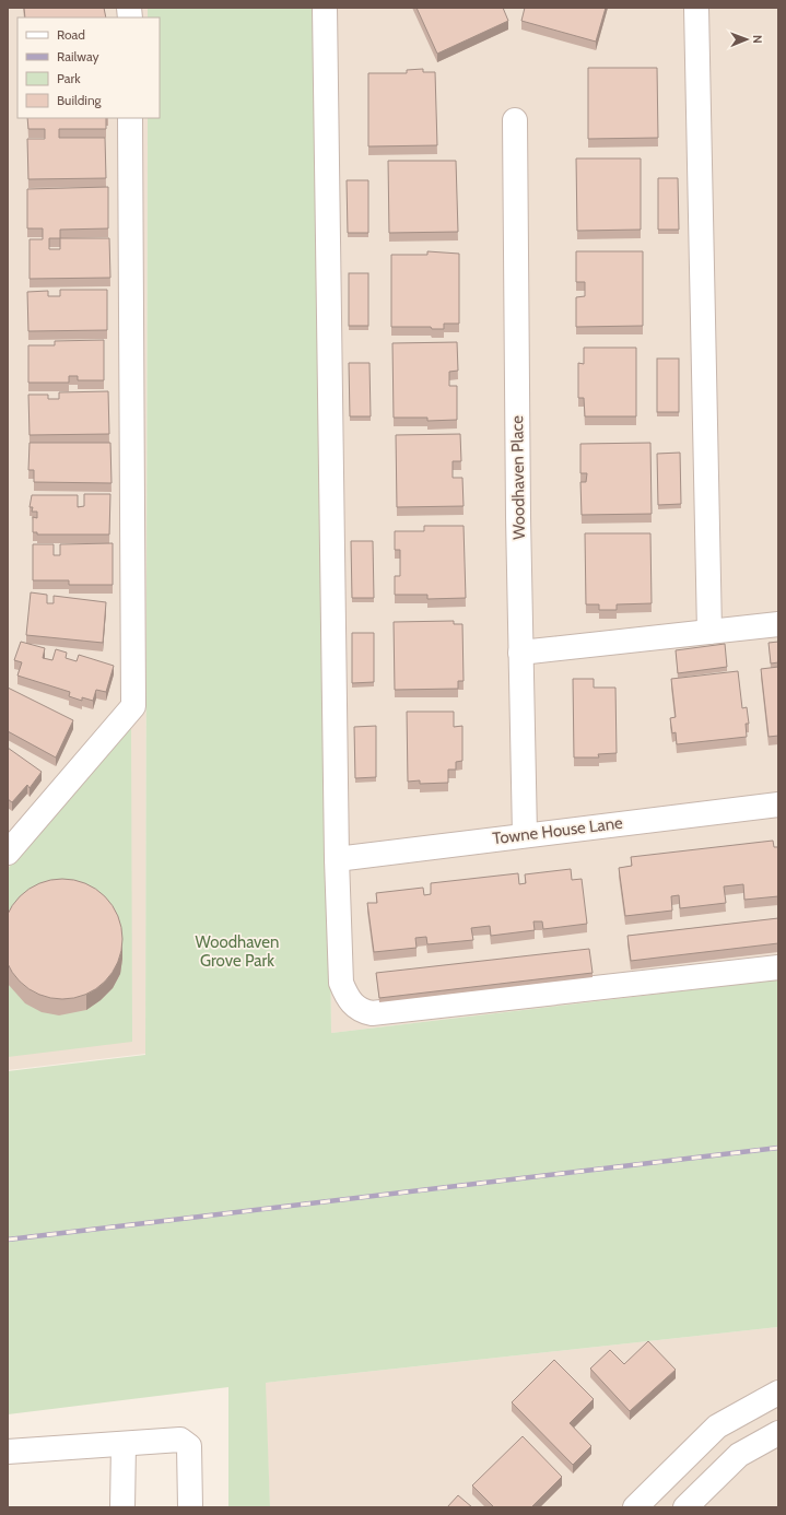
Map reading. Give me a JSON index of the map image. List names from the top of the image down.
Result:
{
  "streets": {
    "street": ["Woodhaven Place", "Towne House Lane"]
  },
  "crossings": [
    ["Woodhaven Place", "Towne House Lane"]
  ],
  "parks": ["Woodhaven Grove Park"],
  "legend": [
    "Road",
    "Railway",
    "Park",
    "Building"
  ],
  "north": "right"
}
